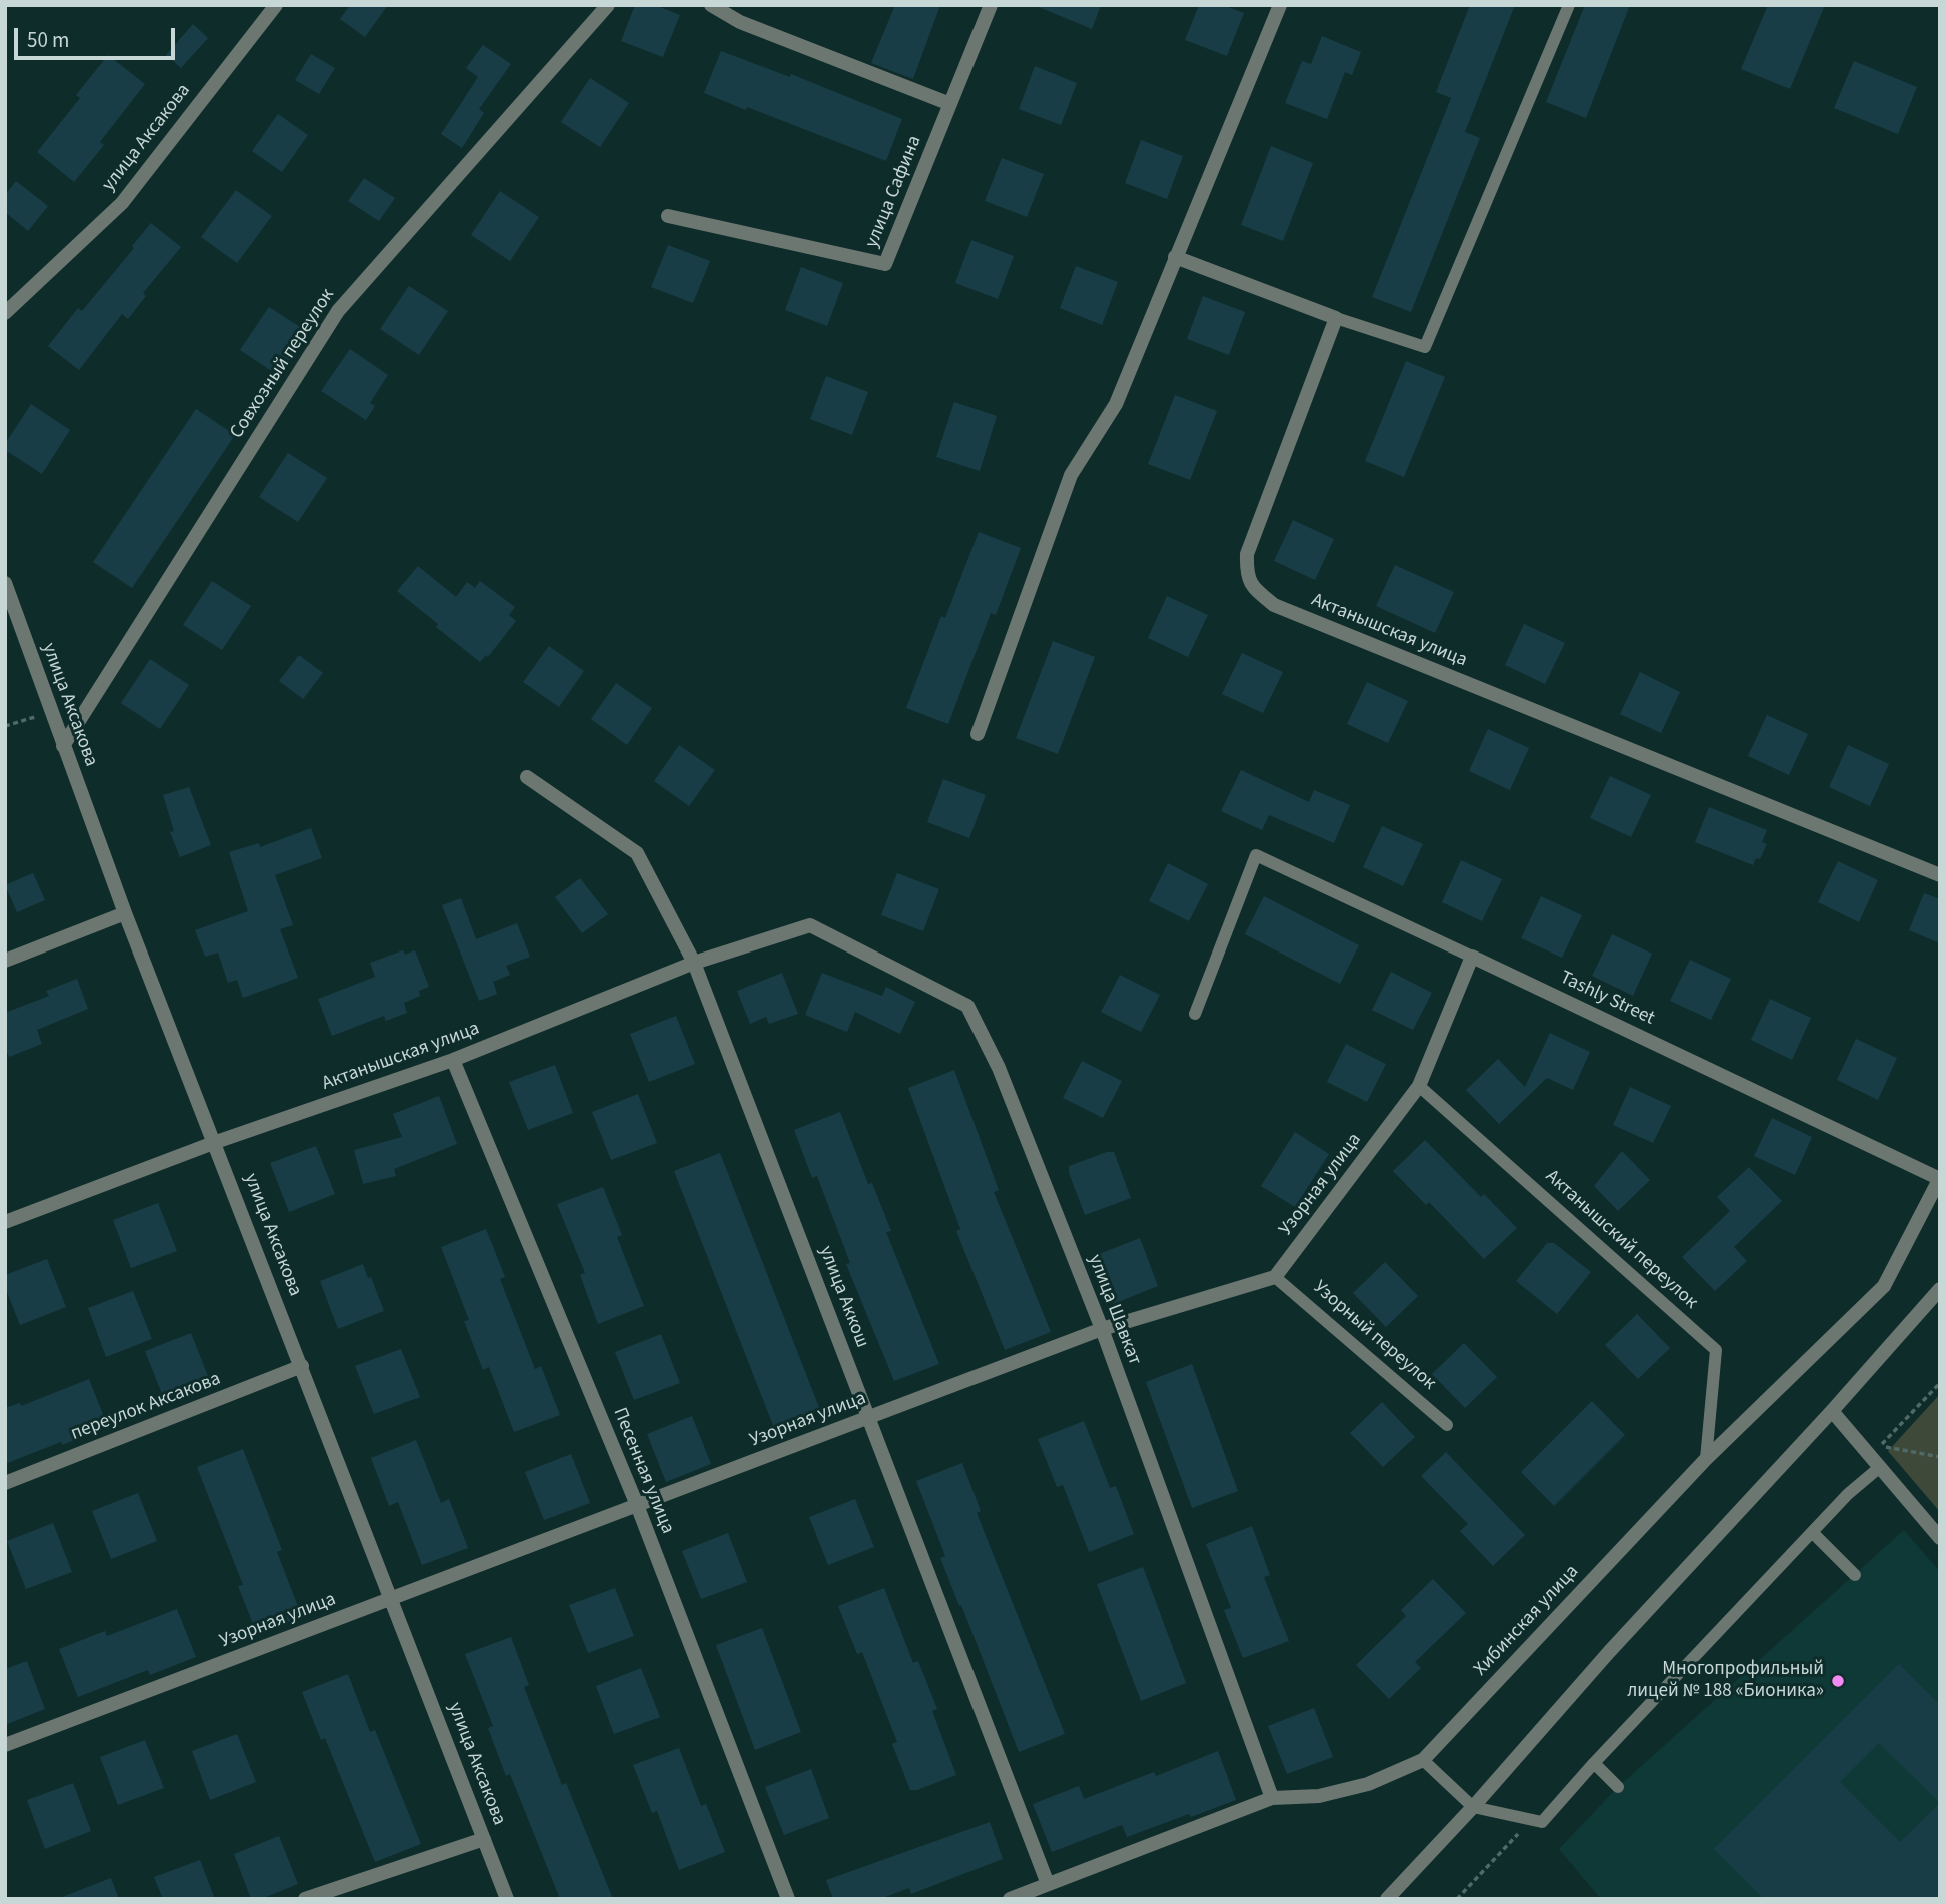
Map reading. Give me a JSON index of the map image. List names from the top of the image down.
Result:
{
  "streets": {
    "street": [
      "улица Аксакова",
      "улица Сафина",
      "Совхозный переулок",
      "Актанышская улица",
      "Tashly Street",
      "Узорная улица",
      "улица Аккош",
      "улица Шавкат",
      "переулок Аксакова",
      "Песенная улица",
      "Хибинская улица"
    ],
    "lane": ["Актанышский переулок", "Узорный переулок"]
  },
  "crossings": [
    ["улица Аксакова", "Совхозный переулок"],
    ["улица Аксакова", "Актанышская улица"],
    ["улица Аксакова", "Узорная улица"],
    ["улица Аксакова", "переулок Аксакова"],
    ["Актанышская улица", "улица Аккош"],
    ["Актанышская улица", "улица Шавкат"],
    ["Актанышская улица", "Песенная улица"],
    ["Tashly Street", "Узорная улица"],
    ["Tashly Street", "Хибинская улица"],
    ["Узорная улица", "Актанышский переулок"],
    ["Узорная улица", "улица Аккош"],
    ["Узорная улица", "улица Шавкат"],
    ["Узорная улица", "Узорный переулок"],
    ["Узорная улица", "Песенная улица"],
    ["Актанышский переулок", "Хибинская улица"],
    ["улица Аккош", "Хибинская улица"],
    ["улица Шавкат", "Хибинская улица"]
  ],
  "places": ["Многопрофильный лицей № 188 «Бионика»"],
  "scale_bar": "50 m"
}
